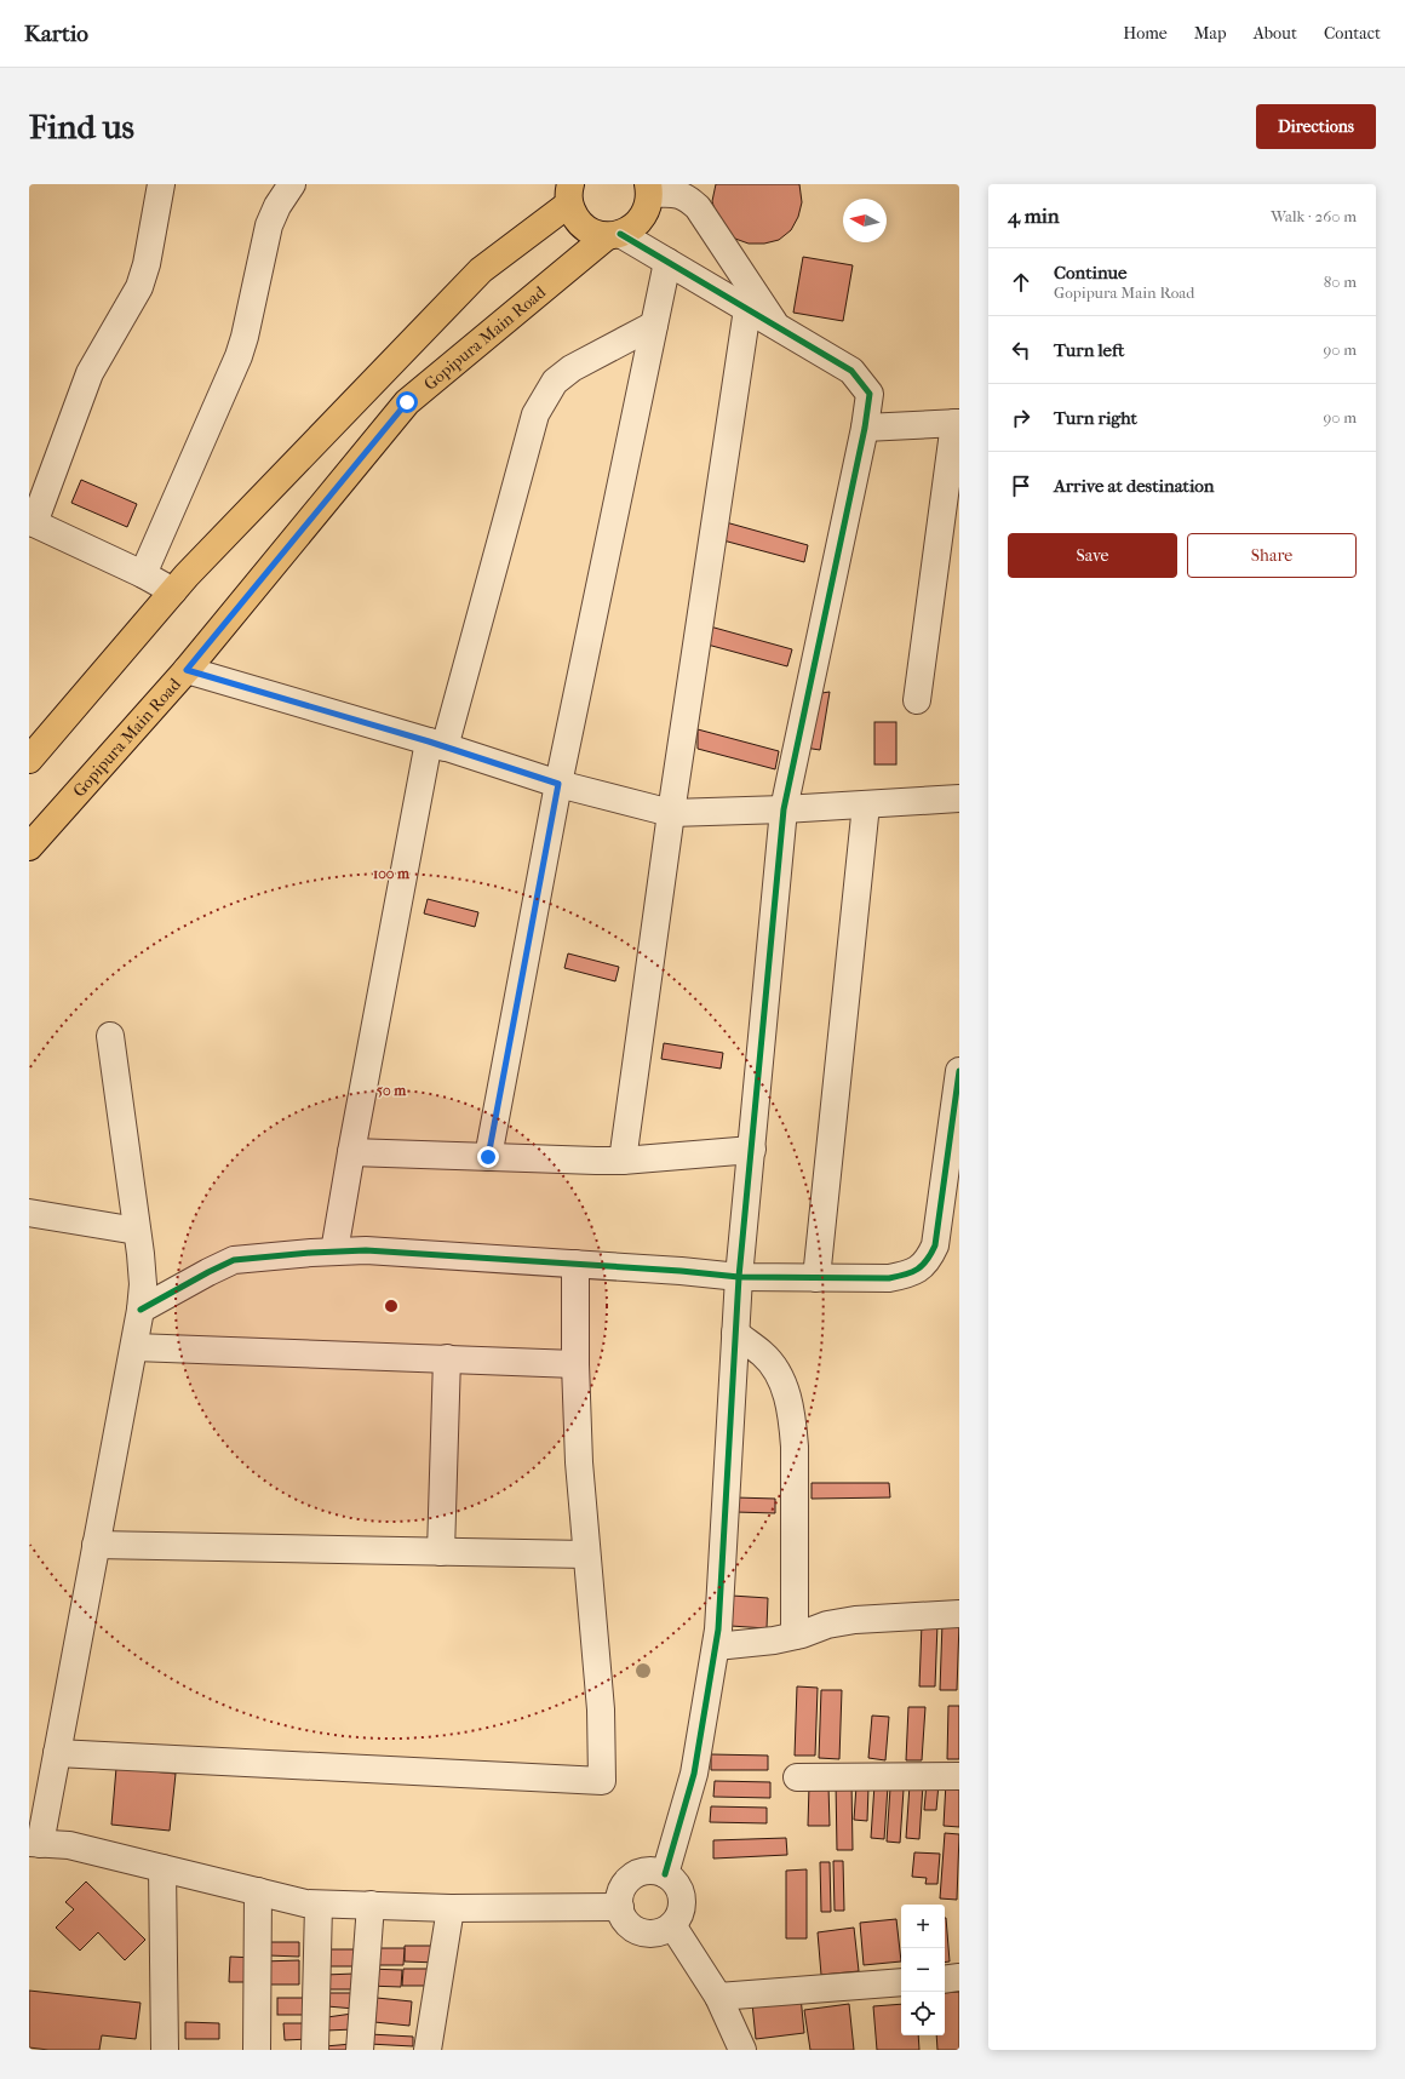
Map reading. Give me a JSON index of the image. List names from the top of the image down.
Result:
{
  "streets": {
    "main road": ["Gopipura Main Road"]
  },
  "north": "left",
  "page": {
    "header": "Kartio",
    "nav": [
      "Home",
      "Map",
      "About",
      "Contact"
    ],
    "buttons": [
      "Directions",
      ["Save", "Share"]
    ],
    "title": "Find us",
    "heading": ["4 min", "Walk · 260 m"],
    "list": [
      ["Continue", "Gopipura Main Road", "80 m"],
      ["Turn left", "90 m"],
      ["Turn right", "90 m"],
      "Arrive at destination"
    ],
    "map_buttons": ["+", "−"]
  },
  "rings": ["100 m", "50 m"]
}
